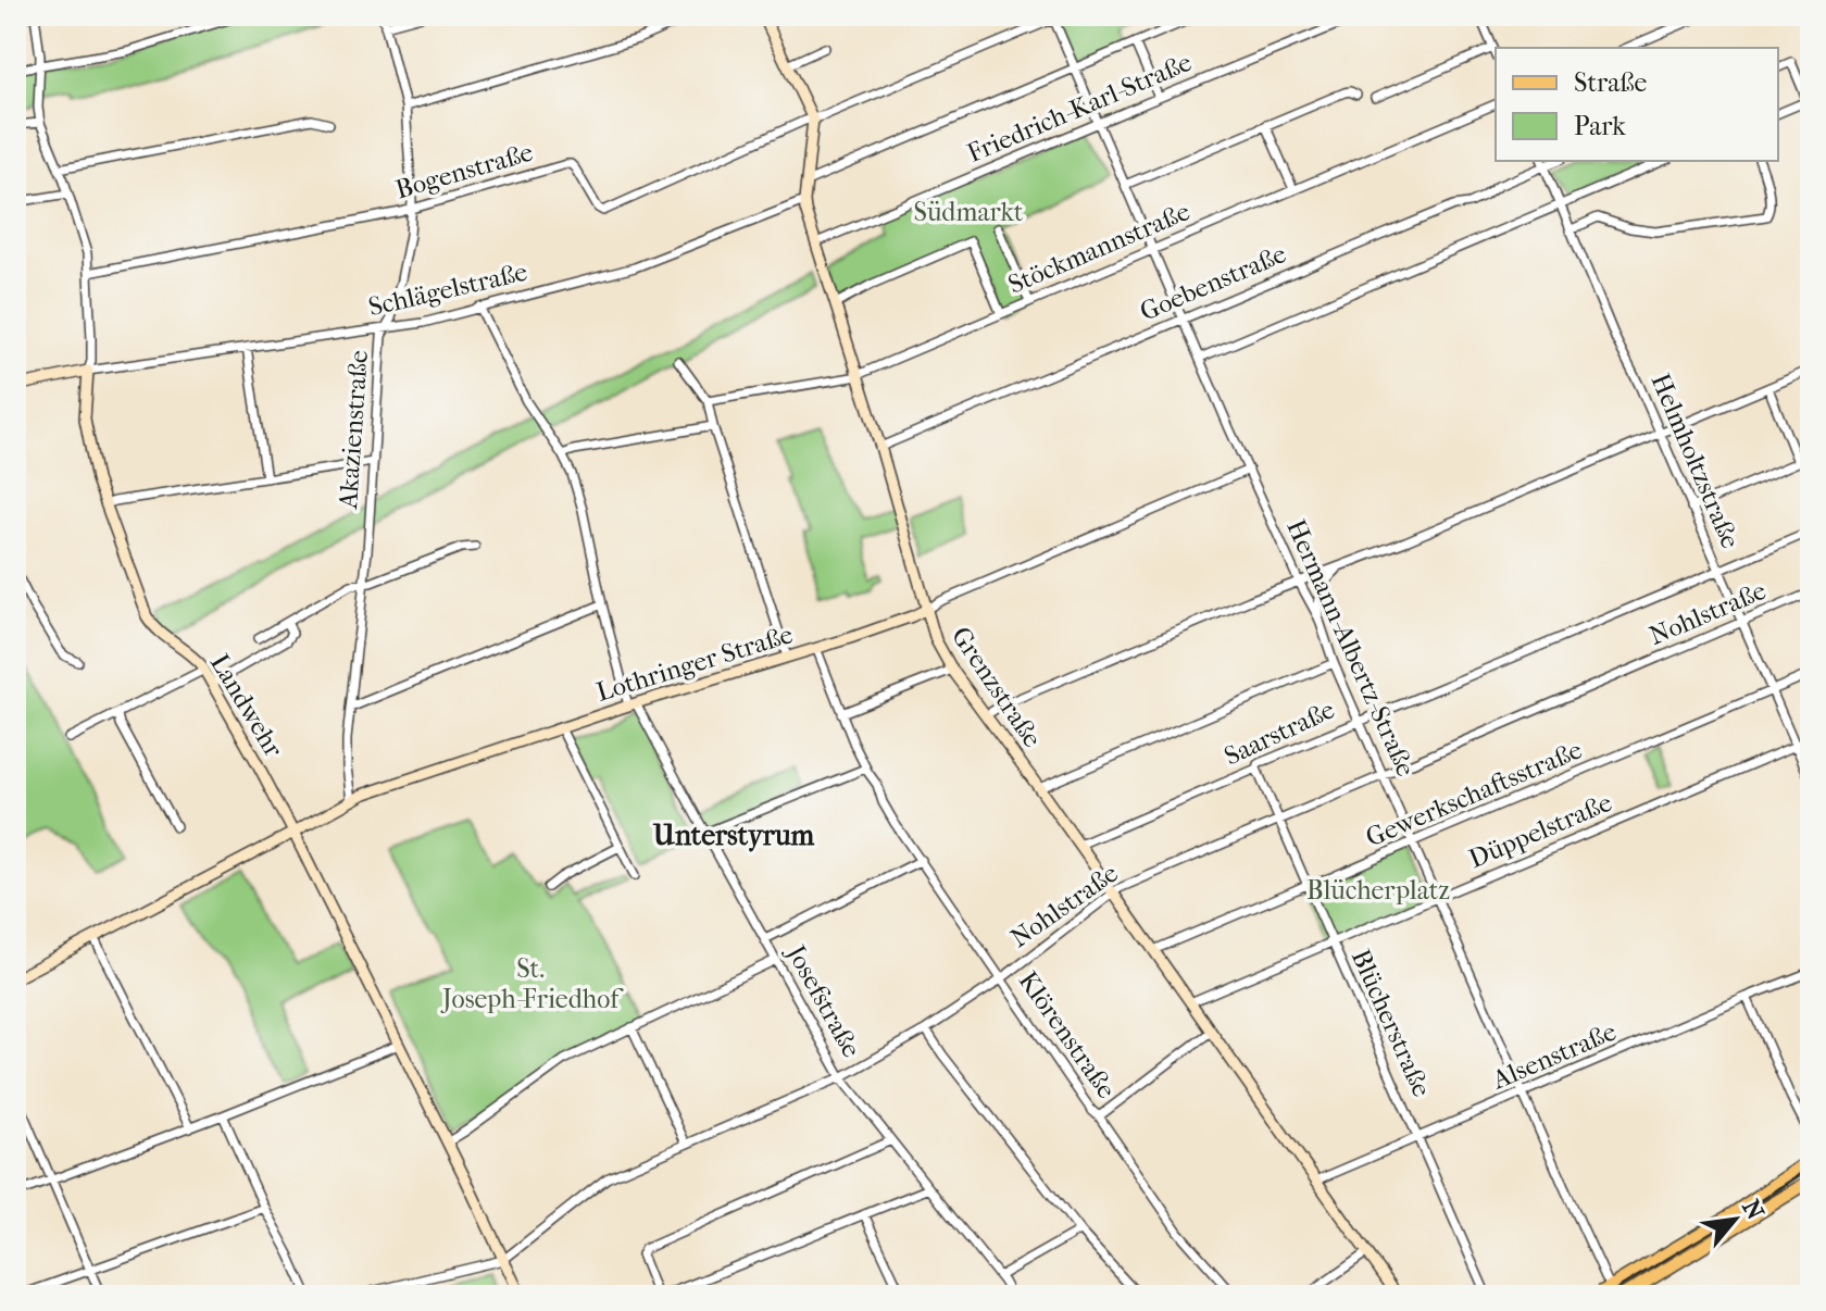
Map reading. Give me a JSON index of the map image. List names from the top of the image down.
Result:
{
  "streets": {
    "street": [
      "Friedrich-Karl-Straße",
      "Bogenstraße",
      "Stöckmannstraße",
      "Goebenstraße",
      "Schlägelstraße",
      "Akazienstraße",
      "Helmholtzstraße",
      "Nohlstraße",
      "Hermann-Albertz-Straße",
      "Lothringer Straße",
      "Grenzstraße",
      "Landwehr",
      "Saarstraße",
      "Gewerkschaftsstraße",
      "Düppelstraße",
      "Josefstraße",
      "Blücherstraße",
      "Klörenstraße",
      "Alsenstraße"
    ]
  },
  "crossings": [
    ["Friedrich-Karl-Straße", "Hermann-Albertz-Straße"],
    ["Friedrich-Karl-Straße", "Grenzstraße"],
    ["Bogenstraße", "Akazienstraße"],
    ["Bogenstraße", "Grenzstraße"],
    ["Bogenstraße", "Landwehr"],
    ["Stöckmannstraße", "Hermann-Albertz-Straße"],
    ["Stöckmannstraße", "Grenzstraße"],
    ["Goebenstraße", "Helmholtzstraße"],
    ["Goebenstraße", "Hermann-Albertz-Straße"],
    ["Goebenstraße", "Grenzstraße"],
    ["Schlägelstraße", "Akazienstraße"],
    ["Schlägelstraße", "Grenzstraße"],
    ["Schlägelstraße", "Landwehr"],
    ["Schlägelstraße", "Josefstraße"],
    ["Akazienstraße", "Lothringer Straße"],
    ["Helmholtzstraße", "Nohlstraße"],
    ["Helmholtzstraße", "Saarstraße"],
    ["Helmholtzstraße", "Gewerkschaftsstraße"],
    ["Helmholtzstraße", "Düppelstraße"],
    ["Nohlstraße", "Hermann-Albertz-Straße"],
    ["Nohlstraße", "Grenzstraße"],
    ["Nohlstraße", "Landwehr"],
    ["Nohlstraße", "Josefstraße"],
    ["Nohlstraße", "Blücherstraße"],
    ["Nohlstraße", "Klörenstraße"],
    ["Hermann-Albertz-Straße", "Lothringer Straße"],
    ["Hermann-Albertz-Straße", "Saarstraße"],
    ["Hermann-Albertz-Straße", "Gewerkschaftsstraße"],
    ["Hermann-Albertz-Straße", "Düppelstraße"],
    ["Hermann-Albertz-Straße", "Alsenstraße"],
    ["Lothringer Straße", "Grenzstraße"],
    ["Lothringer Straße", "Landwehr"],
    ["Lothringer Straße", "Josefstraße"],
    ["Lothringer Straße", "Klörenstraße"],
    ["Grenzstraße", "Saarstraße"],
    ["Grenzstraße", "Gewerkschaftsstraße"],
    ["Grenzstraße", "Düppelstraße"],
    ["Grenzstraße", "Alsenstraße"],
    ["Saarstraße", "Blücherstraße"],
    ["Gewerkschaftsstraße", "Blücherstraße"],
    ["Düppelstraße", "Blücherstraße"],
    ["Blücherstraße", "Alsenstraße"]
  ],
  "districts": ["Unterstyrum"],
  "parks": ["Südmarkt", "Blücherplatz", "St. Joseph-Friedhof"],
  "legend": ["Straße", "Park"],
  "north": "top right"
}
